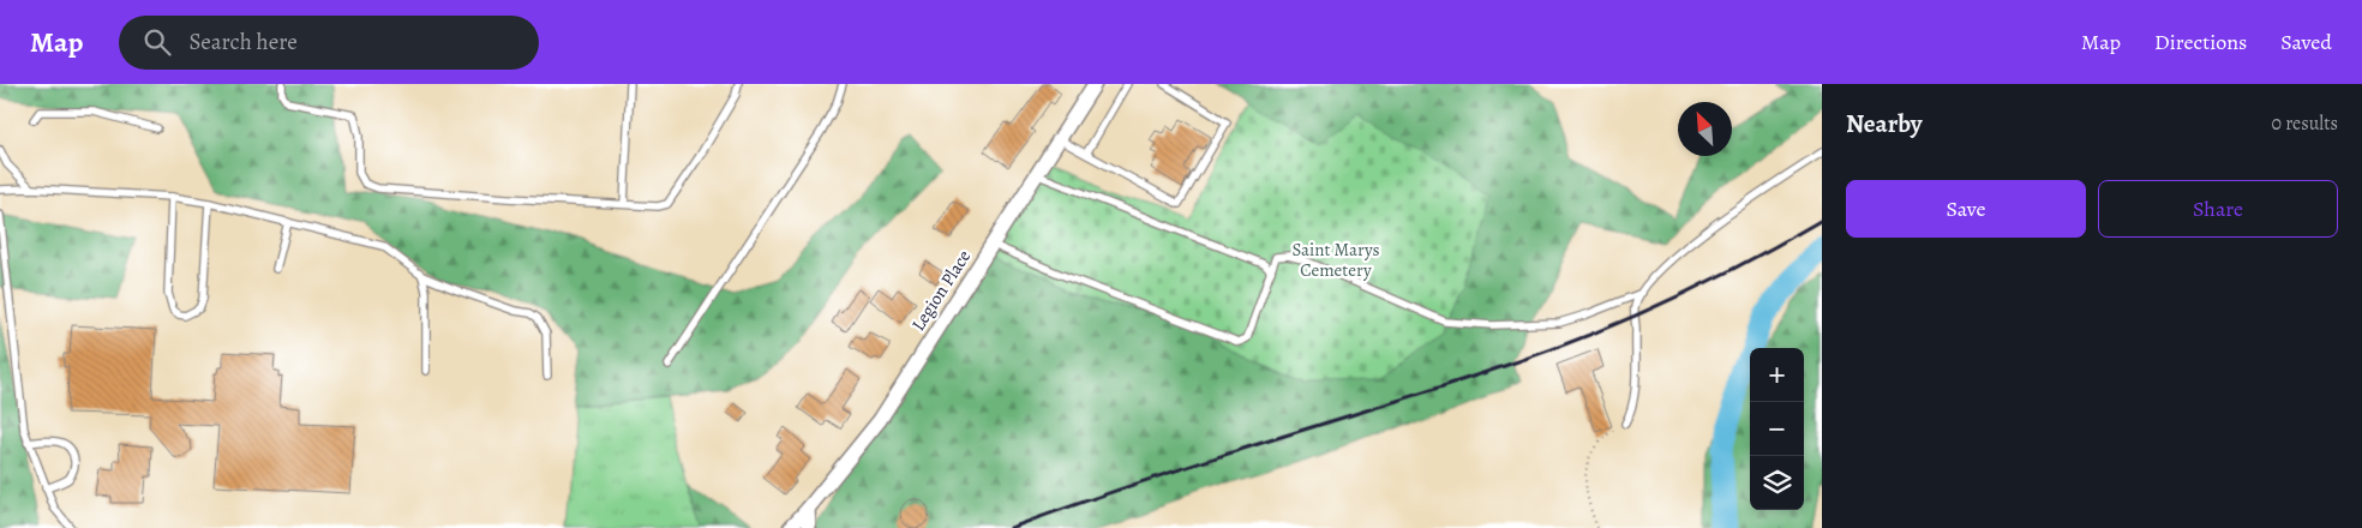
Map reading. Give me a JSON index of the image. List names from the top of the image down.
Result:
{
  "streets": {
    "street": ["Legion Place"]
  },
  "parks": ["Saint Marys Cemetery"],
  "north": "top left",
  "page": {
    "header": "Map",
    "search": "Search here",
    "nav": ["Map", "Directions", "Saved"],
    "heading": ["Nearby", "0 results"],
    "buttons": ["Save", "Share"],
    "map_buttons": ["+", "−"]
  }
}
